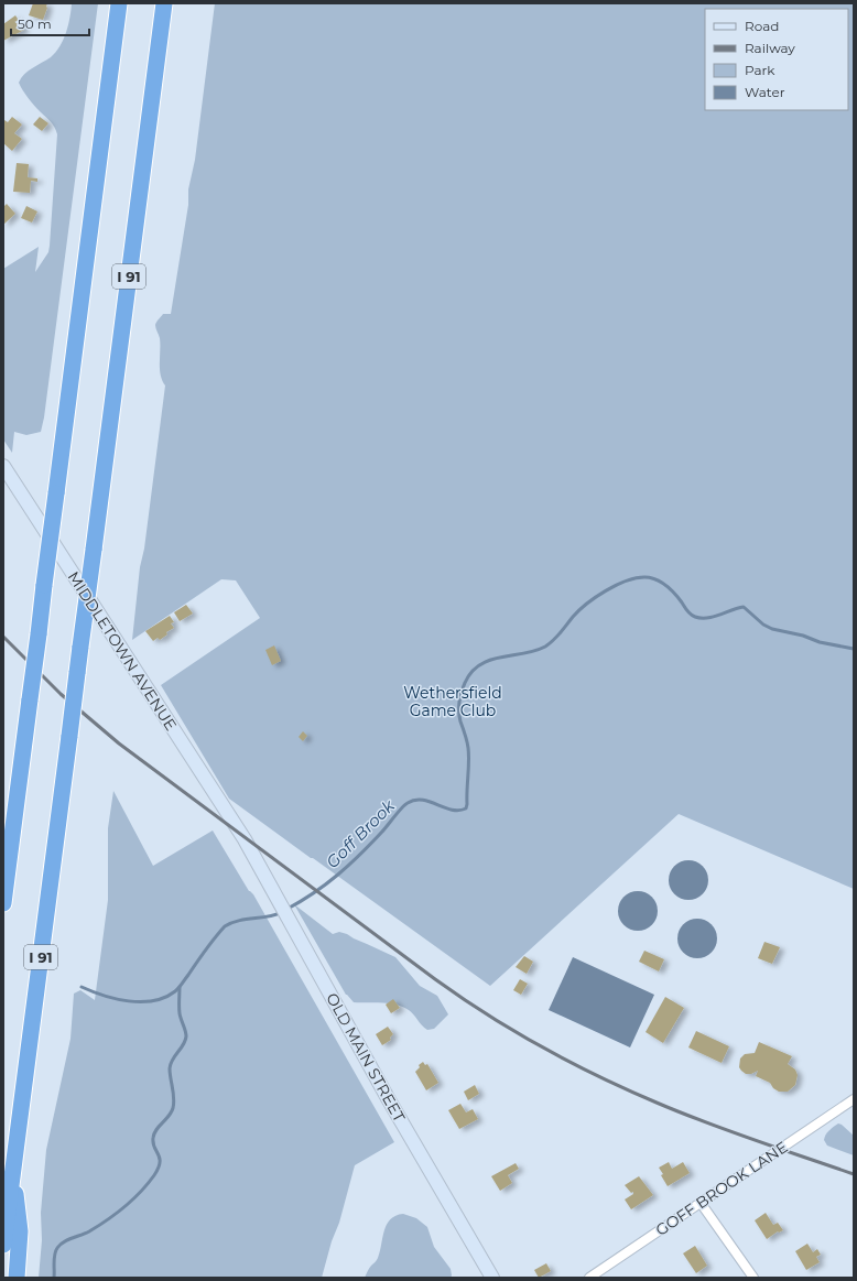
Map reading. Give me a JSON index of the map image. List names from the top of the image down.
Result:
{
  "streets": {
    "highway": ["I 91"],
    "street": ["MIDDLETOWN AVENUE", "OLD MAIN STREET", "GOFF BROOK LANE"]
  },
  "crossings": [
    ["MIDDLETOWN AVENUE", "OLD MAIN STREET"]
  ],
  "water": ["Goff Brook"],
  "parks": ["Wethersfield Game Club"],
  "legend": [
    "Road",
    "Railway",
    "Park",
    "Water"
  ],
  "scale_bar": "50 m"
}
